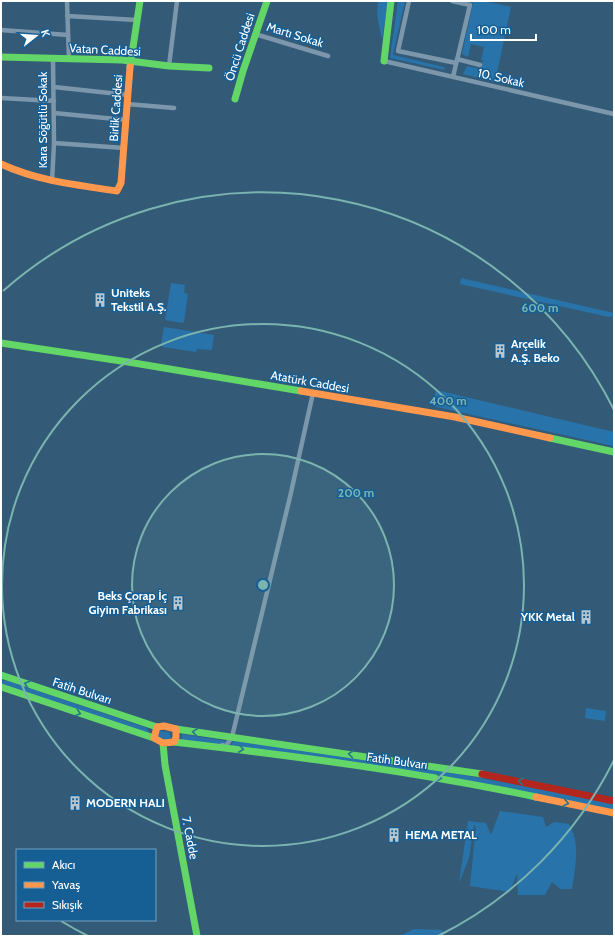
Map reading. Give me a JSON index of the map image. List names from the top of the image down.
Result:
{
  "streets": {
    "street": [
      "Martı Sokak",
      "Öncü Caddesi",
      "Vatan Caddesi",
      "10. Sokak",
      "Birlik Caddesi",
      "Kara Söğütlü Sokak",
      "Atatürk Caddesi",
      "Fatih Bulvarı",
      "7. Cadde"
    ]
  },
  "crossings": [
    ["Martı Sokak", "Öncü Caddesi"],
    ["Vatan Caddesi", "Birlik Caddesi"],
    ["Vatan Caddesi", "Kara Söğütlü Sokak"],
    ["Birlik Caddesi", "Kara Söğütlü Sokak"],
    ["Fatih Bulvarı", "7. Cadde"]
  ],
  "places": {
    "building": [
      "Uniteks Tekstil A.Ş.",
      "Arçelik A.Ş. Beko",
      "Beks Çorap İç Giyim Fabrikası",
      "YKK Metal",
      "MODERN HALI",
      "HEMA METAL"
    ]
  },
  "legend": ["Akıcı", "Yavaş", "Sıkışık"],
  "scale_bar": "100 m",
  "north": "right",
  "rings": ["600 m", "400 m", "200 m"]
}
